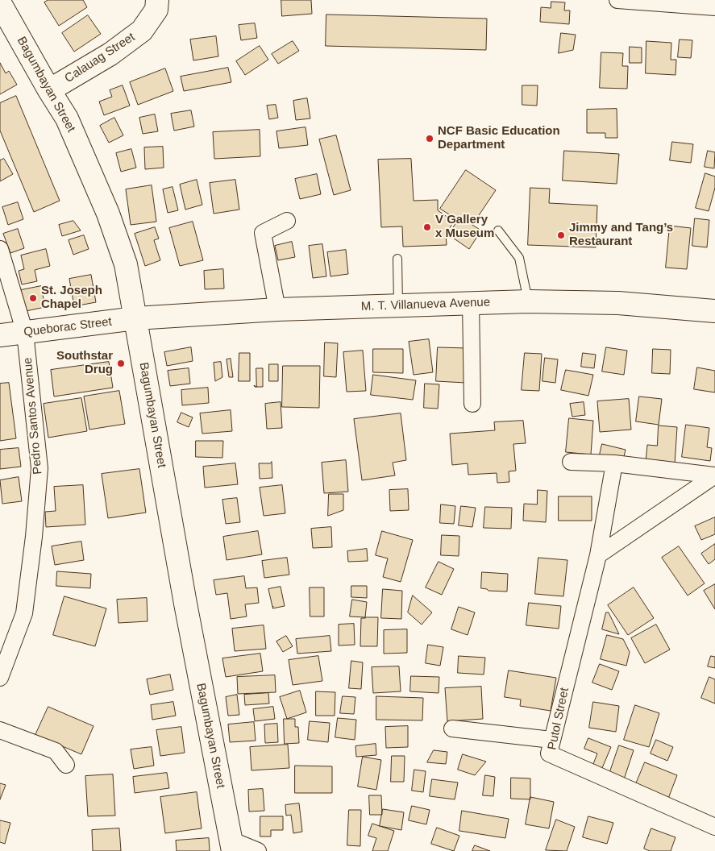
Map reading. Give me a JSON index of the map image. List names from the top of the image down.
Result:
{
  "streets": {
    "main road": [
      "Calauag Street",
      "Bagumbayan Street",
      "M. T. Villanueva Avenue",
      "Queborac Street"
    ],
    "street": ["Pedro Santos Avenue", "Putol Street"]
  },
  "crossings": [
    ["Calauag Street", "Bagumbayan Street"],
    ["Bagumbayan Street", "M. T. Villanueva Avenue"],
    ["Bagumbayan Street", "Queborac Street"],
    ["M. T. Villanueva Avenue", "Queborac Street"],
    ["Queborac Street", "Pedro Santos Avenue"]
  ],
  "places": [
    "NCF Basic Education Department",
    "V Gallery x Museum",
    "Jimmy and Tang’s Restaurant",
    "St. Joseph Chapel",
    "Southstar Drug"
  ]
}
